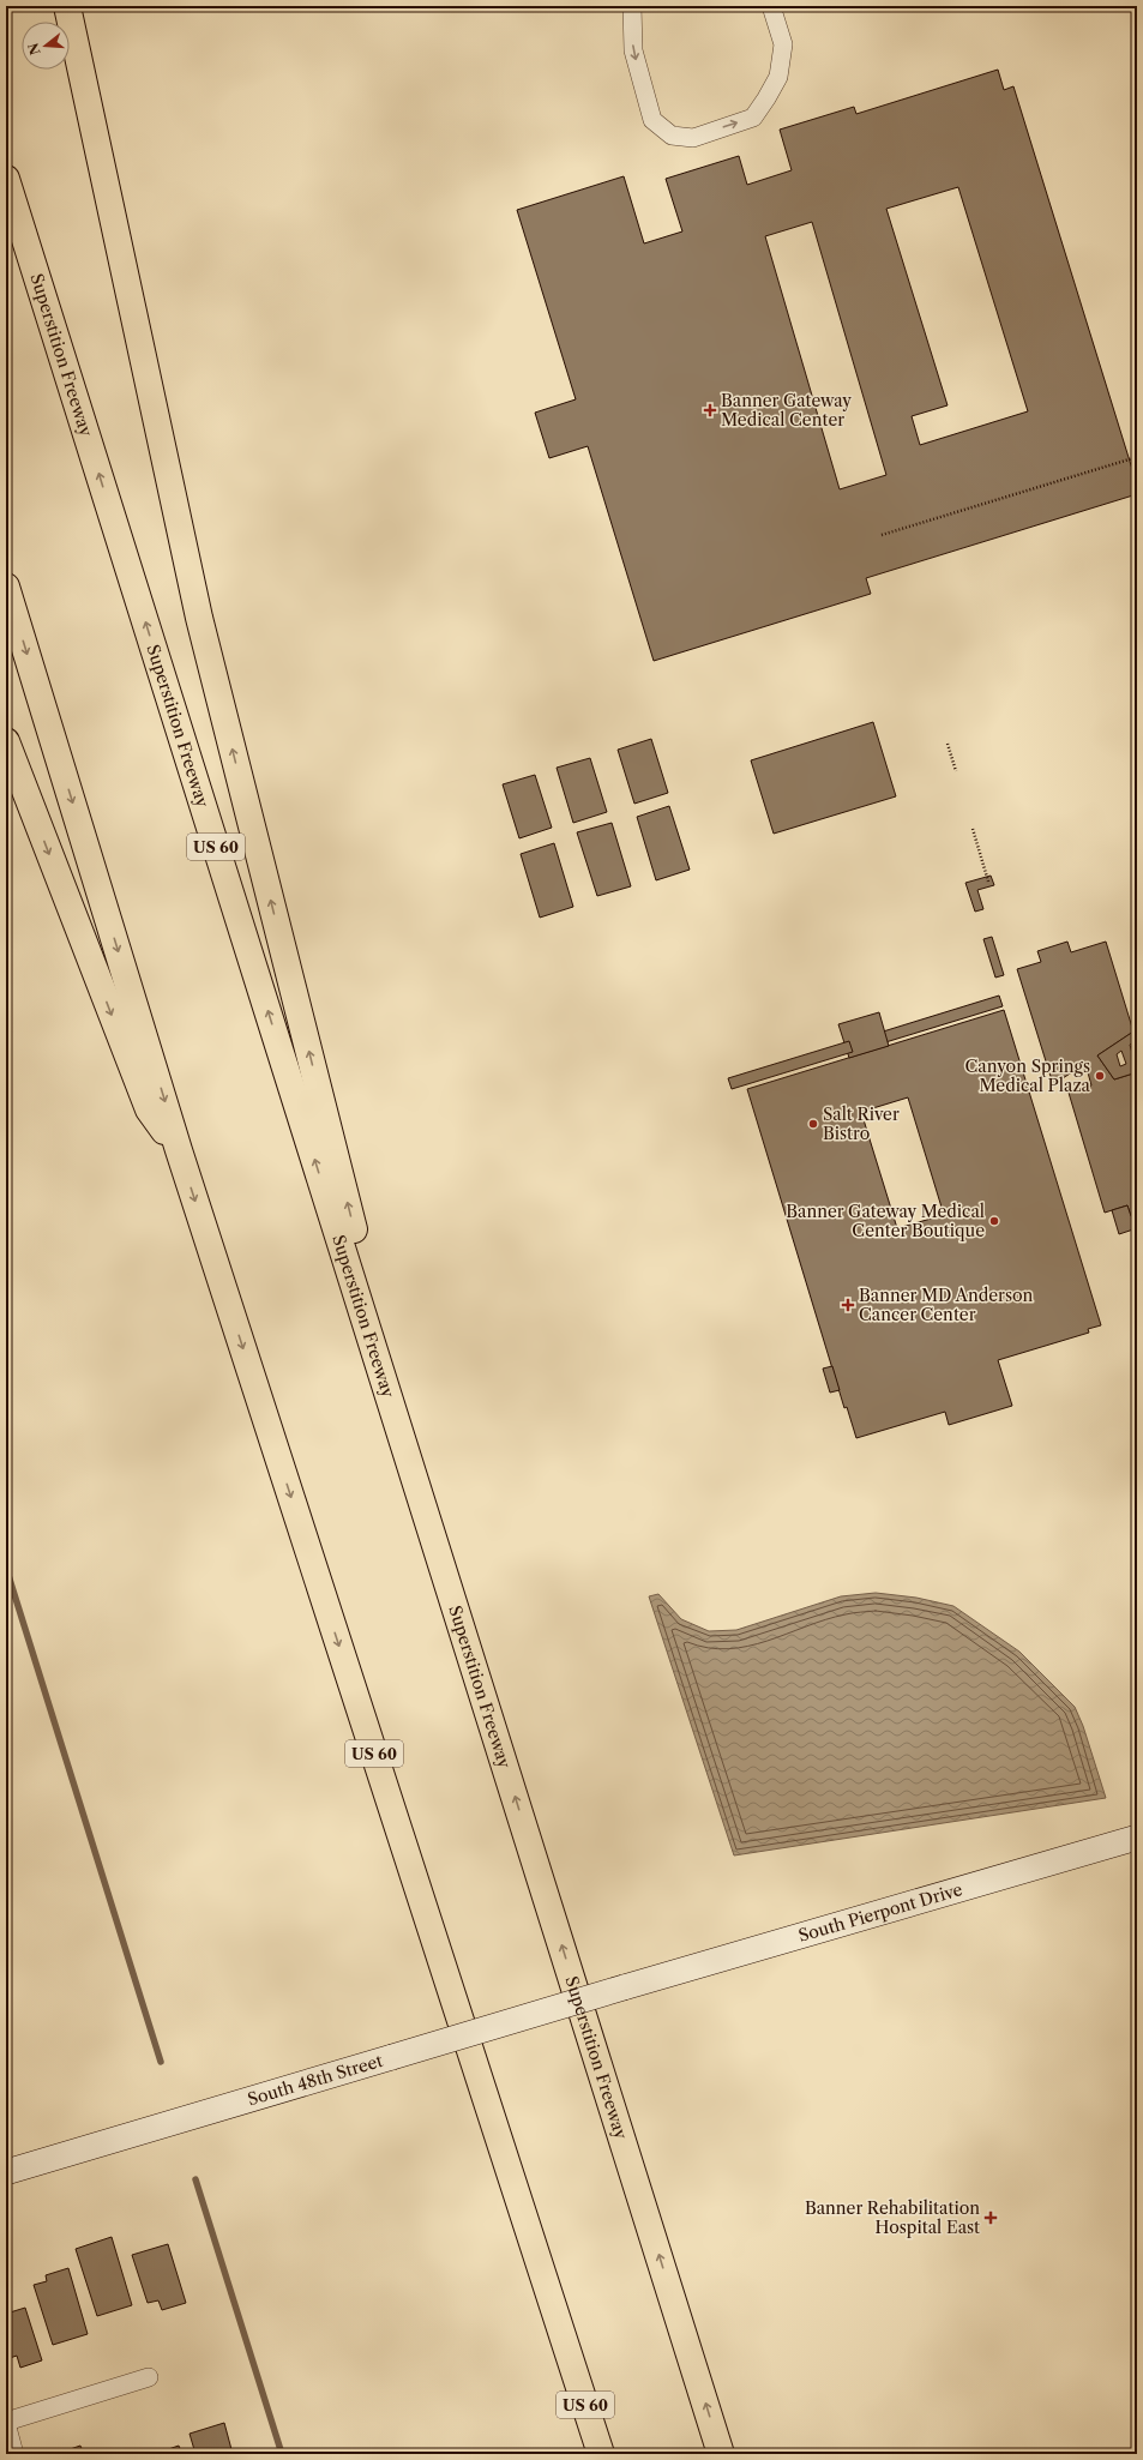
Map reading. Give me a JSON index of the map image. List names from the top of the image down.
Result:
{
  "streets": {
    "highway": ["Superstition Freeway", "US 60"],
    "street": ["South Pierpont Drive", "South 48th Street"]
  },
  "crossings": [
    ["South Pierpont Drive", "South 48th Street"]
  ],
  "places": {
    "health": ["Banner Gateway Medical Center", "Banner MD Anderson Cancer Center", "Banner Rehabilitation Hospital East"],
    "other": ["Canyon Springs Medical Plaza", "Salt River Bistro", "Banner Gateway Medical Center Boutique"]
  },
  "north": "left"
}
